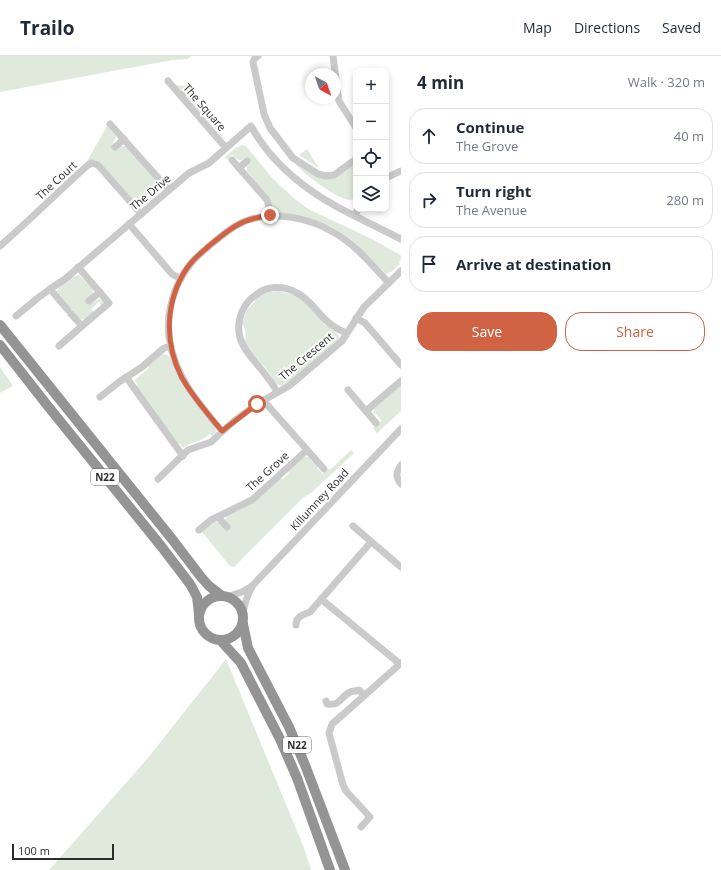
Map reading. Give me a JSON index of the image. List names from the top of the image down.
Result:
{
  "streets": {
    "highway": ["N22"],
    "street": [
      "The Square",
      "The Court",
      "The Drive",
      "The Crescent",
      "The Grove",
      "Killumney Road"
    ]
  },
  "crossings": [
    ["The Square", "The Drive"],
    ["The Court", "The Drive"],
    ["N22", "Killumney Road"]
  ],
  "scale_bar": "100 m",
  "north": "bottom right",
  "page": {
    "header": "Trailo",
    "nav": ["Map", "Directions", "Saved"],
    "heading": ["4 min", "Walk · 320 m"],
    "map_buttons": ["+", "−"],
    "list": [
      ["Continue", "The Grove", "40 m"],
      ["Turn right", "The Avenue", "280 m"],
      "Arrive at destination"
    ],
    "buttons": ["Save", "Share"],
    "scale": "100 m"
  }
}
